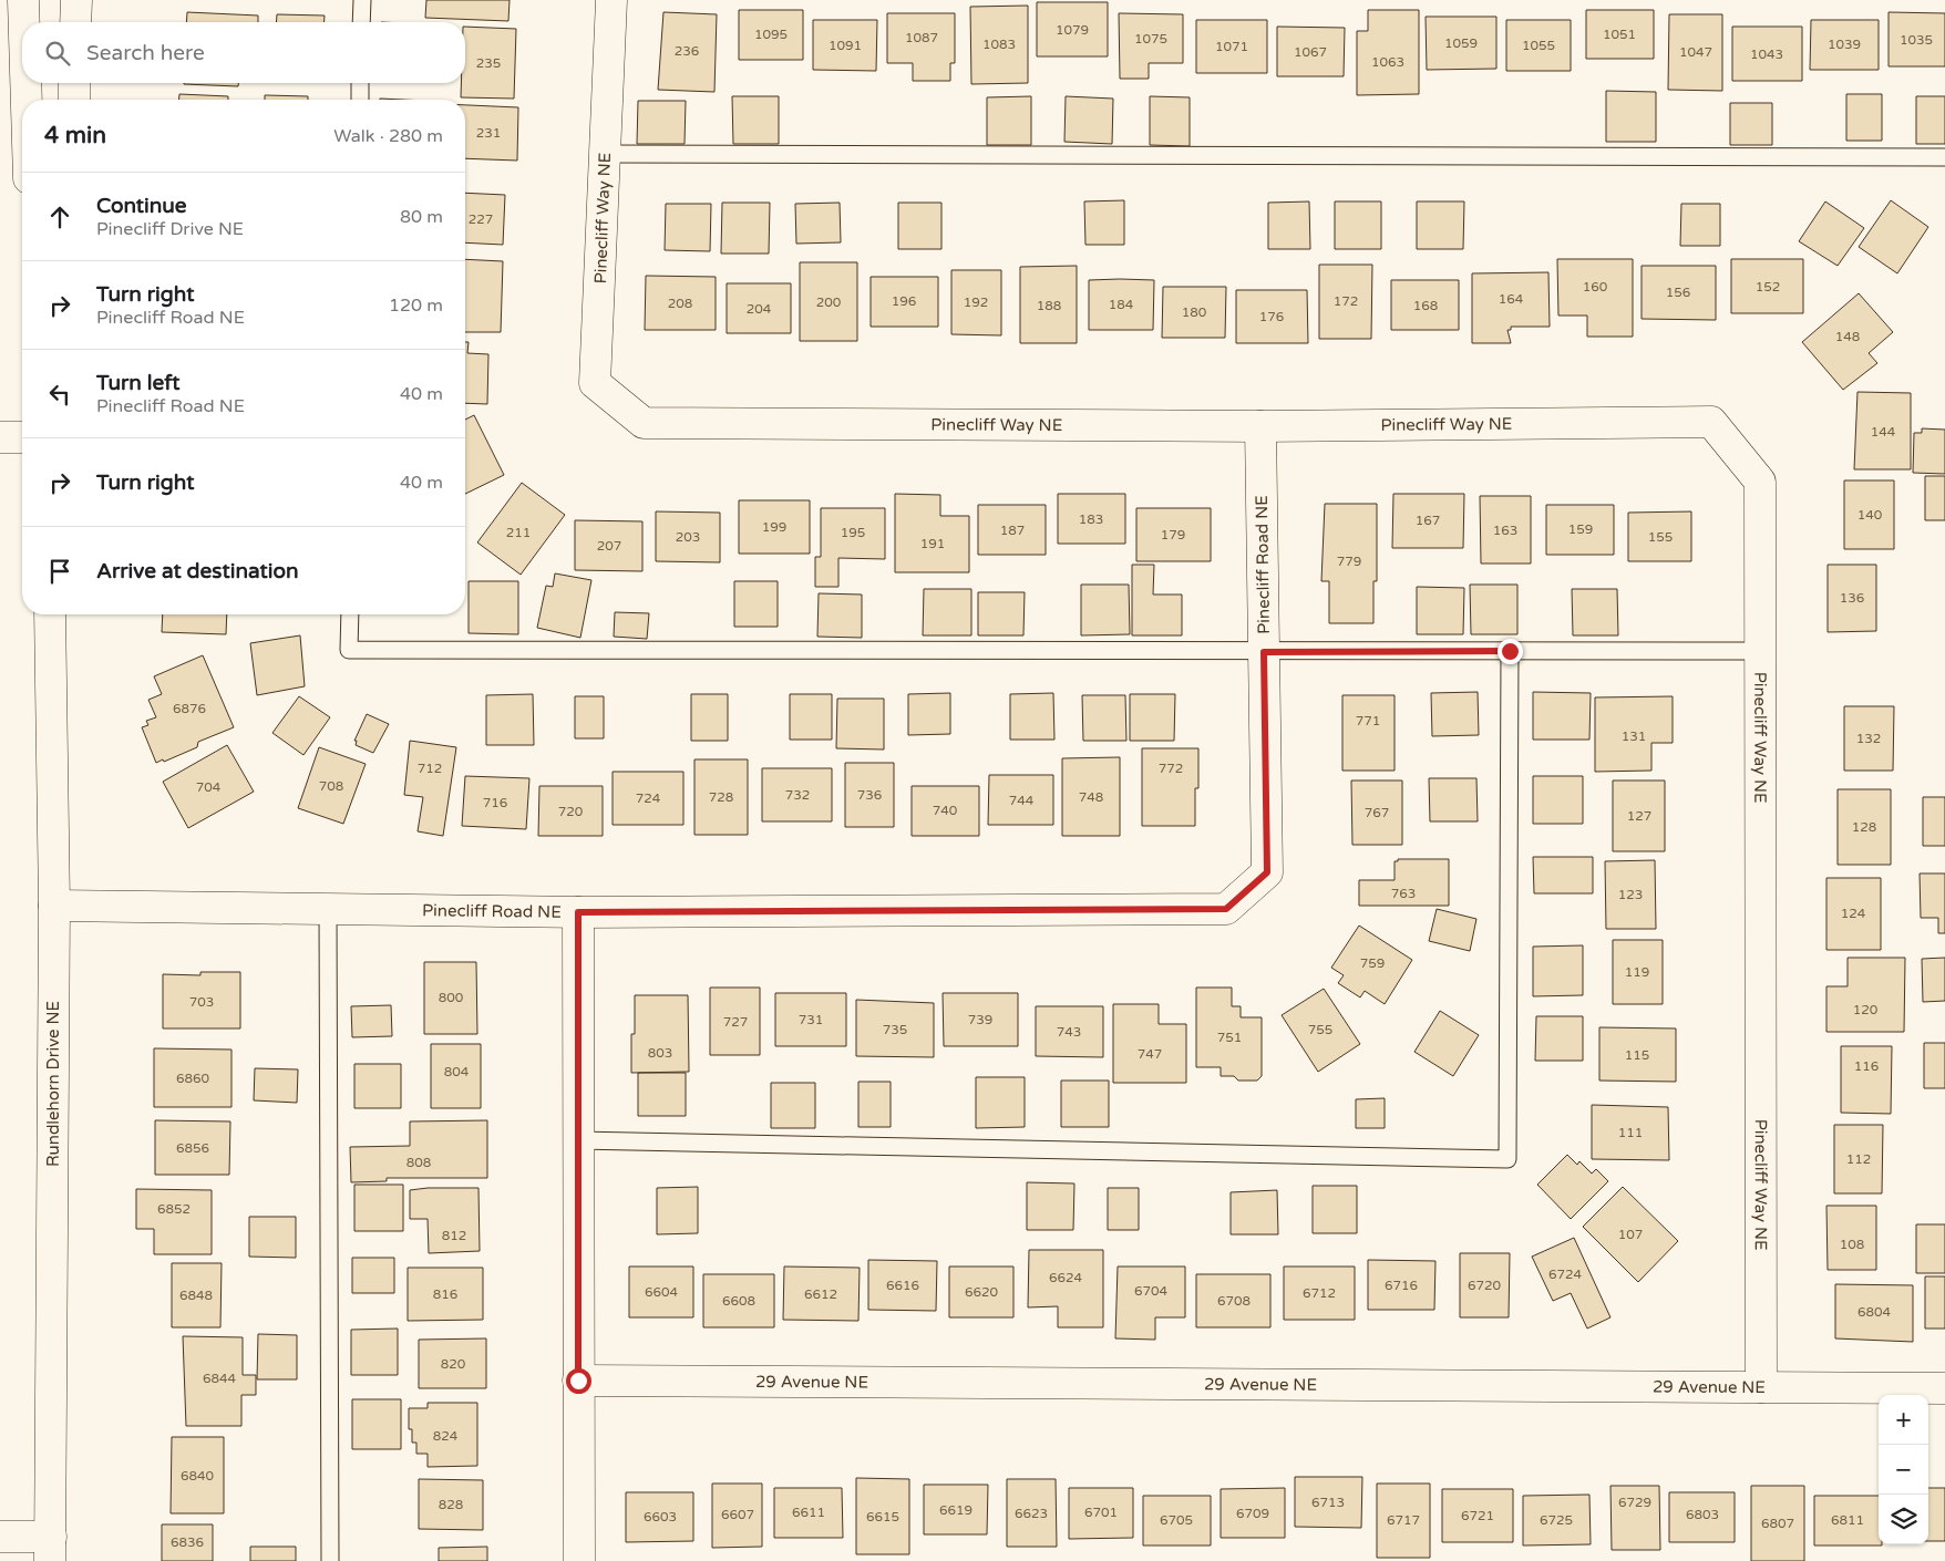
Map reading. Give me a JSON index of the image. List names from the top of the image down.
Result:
{
  "streets": {
    "street": [
      "Pinecliff Way NE",
      "Pinecliff Road NE",
      "Rundlehorn Drive NE",
      "29 Avenue NE"
    ]
  },
  "crossings": [
    ["Pinecliff Way NE", "Pinecliff Road NE"],
    ["Pinecliff Way NE", "29 Avenue NE"],
    ["Pinecliff Road NE", "Rundlehorn Drive NE"]
  ],
  "house_numbers": [
    "1079",
    "1095",
    "1051",
    "1087",
    "1075",
    "1035",
    "1059",
    "1083",
    "1039",
    "1091",
    "1055",
    "1071",
    "236",
    "1067",
    "1047",
    "1043",
    "1063",
    "235",
    "231",
    "227",
    "160",
    "152",
    "156",
    "164",
    "196",
    "172",
    "200",
    "192",
    "208",
    "184",
    "188",
    "168",
    "204",
    "180",
    "176",
    "148",
    "144",
    "140",
    "183",
    "167",
    "199",
    "159",
    "187",
    "163",
    "211",
    "195",
    "179",
    "203",
    "155",
    "191",
    "207",
    "779",
    "136",
    "6876",
    "771",
    "131",
    "132",
    "712",
    "772",
    "708",
    "704",
    "732",
    "736",
    "728",
    "748",
    "724",
    "744",
    "716",
    "740",
    "720",
    "767",
    "127",
    "128",
    "763",
    "123",
    "124",
    "759",
    "119",
    "800",
    "703",
    "120",
    "731",
    "739",
    "727",
    "735",
    "755",
    "743",
    "751",
    "803",
    "747",
    "115",
    "116",
    "804",
    "6860",
    "111",
    "6856",
    "112",
    "808",
    "6852",
    "107",
    "812",
    "108",
    "6724",
    "6624",
    "6616",
    "6716",
    "6720",
    "6704",
    "6604",
    "6620",
    "6712",
    "816",
    "6612",
    "6848",
    "6608",
    "6708",
    "6804",
    "820",
    "6844",
    "824",
    "6840",
    "6713",
    "6729",
    "828",
    "6619",
    "6611",
    "6701",
    "6623",
    "6709",
    "6607",
    "6803",
    "6721",
    "6603",
    "6615",
    "6705",
    "6717",
    "6725",
    "6811",
    "6807",
    "6836"
  ],
  "page": {
    "search": "Search here",
    "heading": ["4 min", "Walk · 280 m"],
    "list": [
      ["Continue", "Pinecliff Drive NE", "80 m"],
      ["Turn right", "Pinecliff Road NE", "120 m"],
      ["Turn left", "Pinecliff Road NE", "40 m"],
      ["Turn right", "40 m"],
      "Arrive at destination"
    ],
    "map_buttons": ["+", "−"]
  }
}
